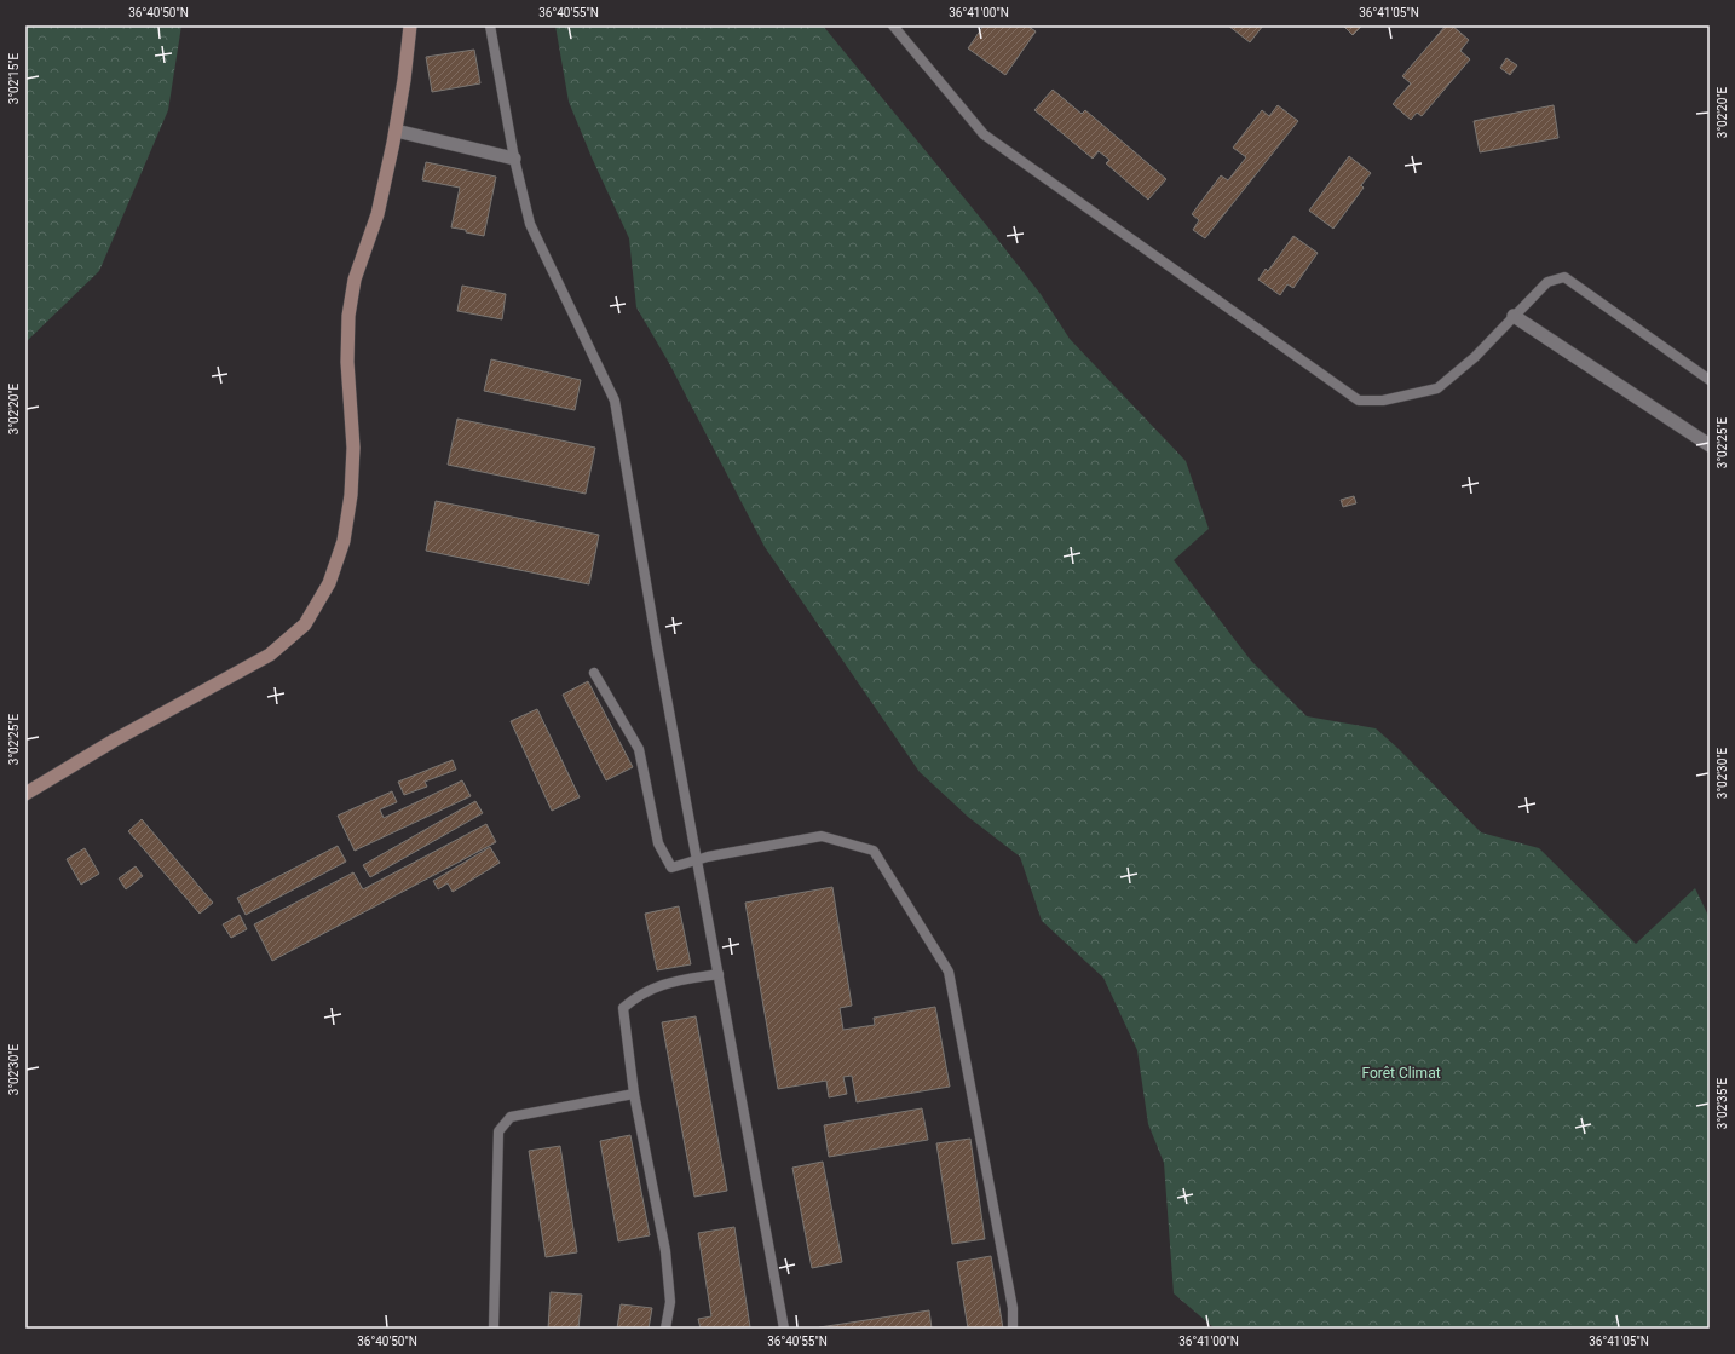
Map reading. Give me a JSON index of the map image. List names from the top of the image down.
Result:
{
  "parks": ["Forêt Climat"],
  "coordinates": [
    "36°40'50\"N",
    "36°40'55\"N",
    "36°41'00\"N",
    "36°41'05\"N",
    "3°02'15\"E",
    "3°02'20\"E",
    "3°02'25\"E",
    "3°02'30\"E",
    "3°02'35\"E"
  ]
}
